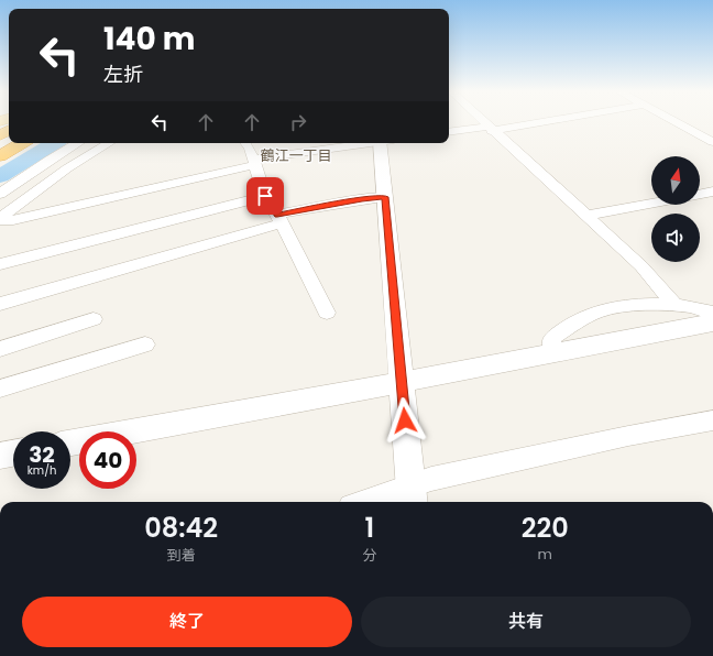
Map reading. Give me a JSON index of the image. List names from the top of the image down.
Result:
{
  "districts": ["鶴江一丁目"],
  "north": "top",
  "page": {
    "turn": ["140 m", "左折"],
    "speed": "32 km/h",
    "limit": "40",
    "eta": [
      "08:42",
      "到着",
      "1",
      "分",
      "220",
      "m"
    ],
    "buttons": ["終了", "共有"]
  }
}
